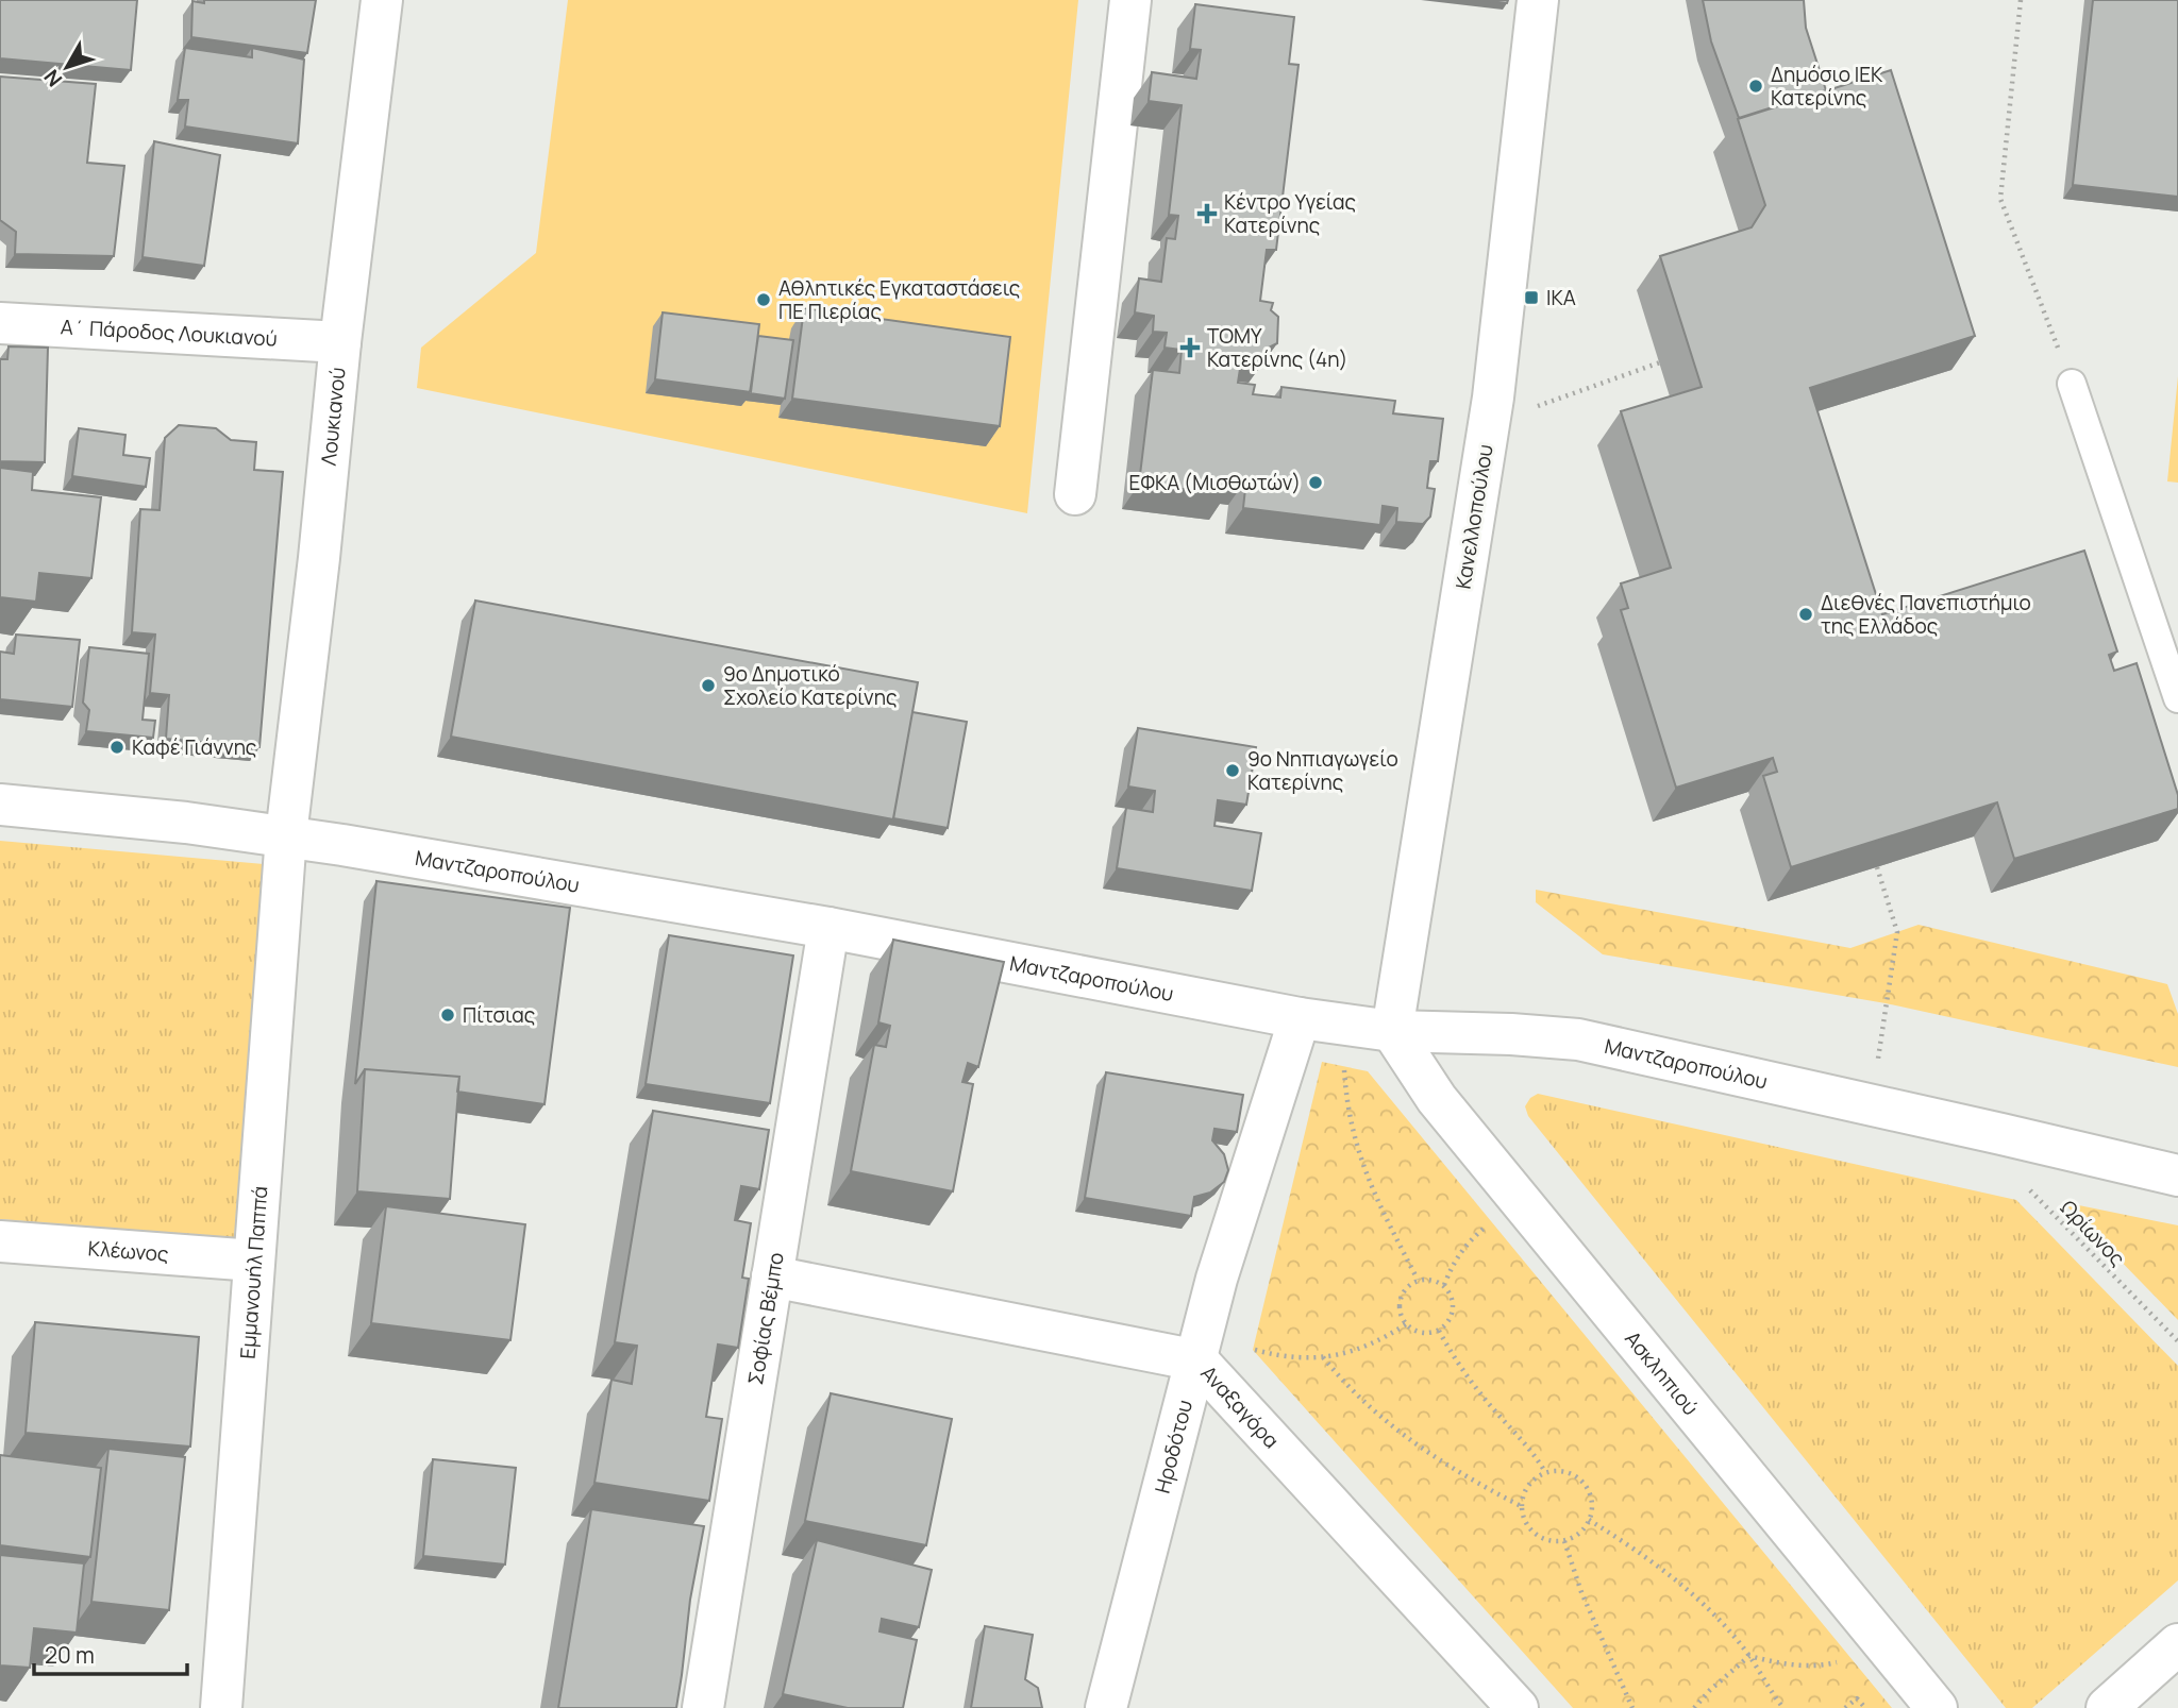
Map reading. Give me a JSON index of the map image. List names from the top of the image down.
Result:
{
  "streets": {
    "street": [
      "Α΄ Πάροδος Λουκιανού",
      "Λουκιανού",
      "Κανελλοπούλου",
      "Μαντζαροπούλου",
      "Κλέωνος",
      "Εμμανουήλ Παππά",
      "Σοφίας Βέμπο",
      "Ασκληπιού",
      "Αναξαγόρα",
      "Ηροδότου"
    ],
    "path": ["Ωρίωνος"]
  },
  "crossings": [
    ["Α΄ Πάροδος Λουκιανού", "Λουκιανού"],
    ["Λουκιανού", "Μαντζαροπούλου"],
    ["Λουκιανού", "Εμμανουήλ Παππά"],
    ["Κανελλοπούλου", "Μαντζαροπούλου"],
    ["Κανελλοπούλου", "Ασκληπιού"],
    ["Μαντζαροπούλου", "Ωρίωνος"],
    ["Μαντζαροπούλου", "Εμμανουήλ Παππά"],
    ["Μαντζαροπούλου", "Σοφίας Βέμπο"],
    ["Μαντζαροπούλου", "Ασκληπιού"],
    ["Μαντζαροπούλου", "Ηροδότου"],
    ["Κλέωνος", "Εμμανουήλ Παππά"],
    ["Σοφίας Βέμπο", "Αναξαγόρα"],
    ["Αναξαγόρα", "Ηροδότου"]
  ],
  "places": {
    "other": [
      "Δημόσιο ΙΕΚ Κατερίνης",
      "Αθλητικές Εγκαταστάσεις ΠΕ Πιερίας",
      "ΕΦΚΑ (Mισθωτών)",
      "Διεθνές Πανεπιστήμιο της Ελλάδος",
      "9ο Δημοτικό Σχολείο Κατερίνης",
      "Καφέ Γιάννης",
      "9ο Νηπιαγωγείο Κατερίνης",
      "Πίτσιας"
    ],
    "health": ["Κέντρο Υγείας Κατερίνης", "ΤΟΜΥ Κατερίνης (4η)"],
    "transit": ["ΙΚΑ"]
  },
  "scale_bar": "20 m",
  "north": "bottom left"
}
